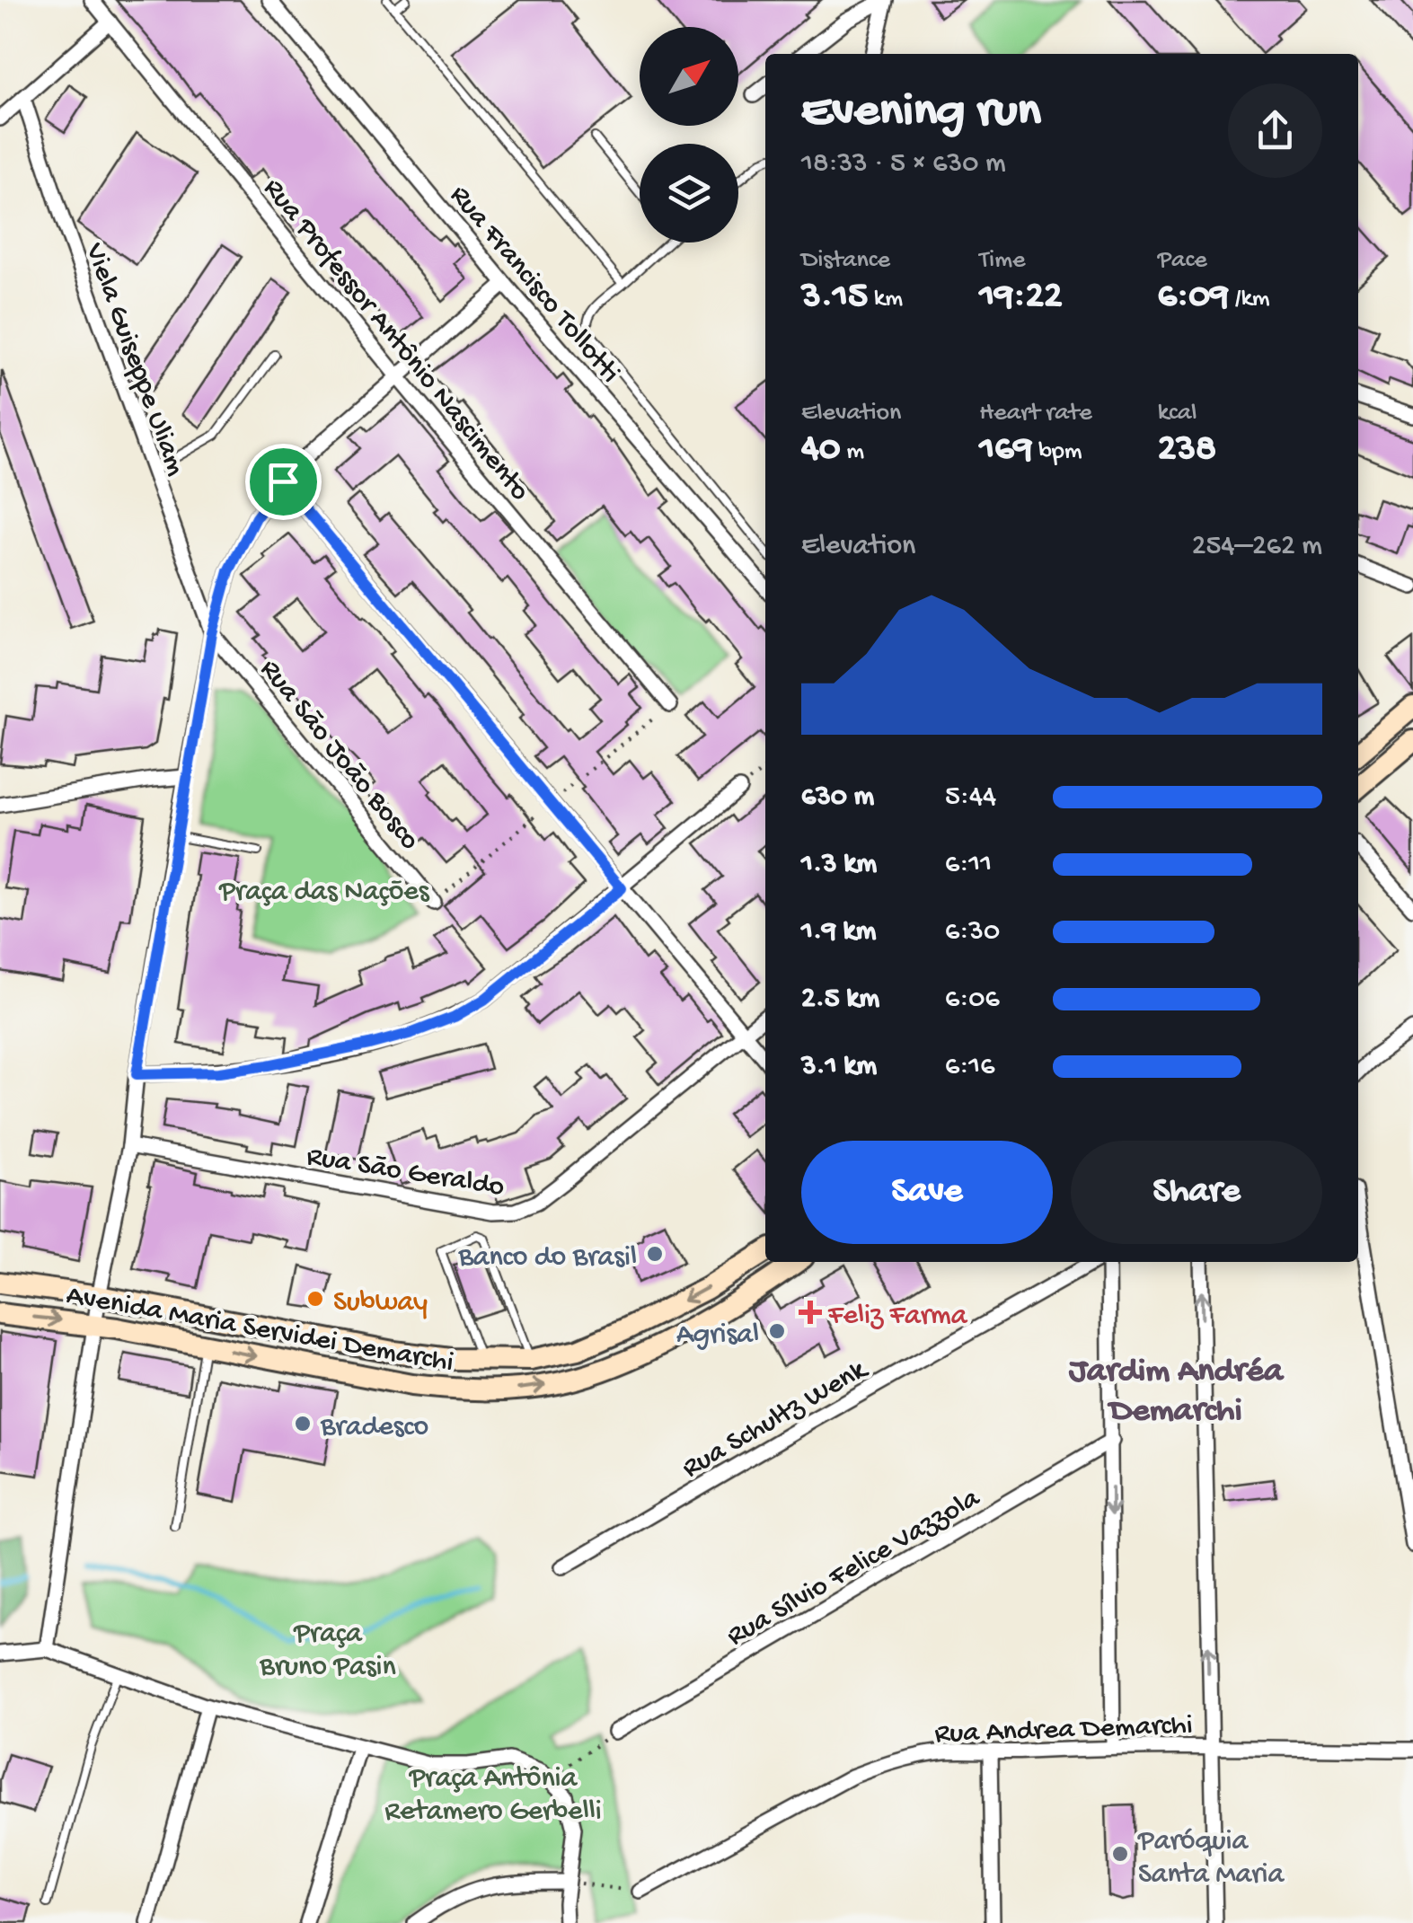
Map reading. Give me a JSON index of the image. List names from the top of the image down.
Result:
{
  "streets": {
    "main road": ["Avenida Maria Servidei Demarchi"],
    "street": [
      "Rua Francisco Tollotti",
      "Rua Professor Antônio Nascimento",
      "Viela Guiseppe Uliam",
      "Rua São João Bosco",
      "Rua São Geraldo",
      "Rua Schultz Wenk",
      "Rua Sílvio Felice Vazzola",
      "Rua Andrea Demarchi"
    ]
  },
  "crossings": [
    ["Viela Guiseppe Uliam", "Rua São João Bosco"]
  ],
  "districts": ["Jardim Andréa Demarchi"],
  "parks": ["Praça das Nações", "Praça Bruno Pasin", "Praça Antônia Retamero Gerbelli"],
  "places": {
    "other": [
      "Banco do Brasil",
      "Subway",
      "Agrisal",
      "Bradesco",
      "Paróquia Santa Maria"
    ],
    "health": ["Feliz Farma"]
  },
  "north": "top right",
  "page": {
    "heading": ["Evening run", "18:33 · 5 × 630 m"],
    "stats": [
      ["Distance", "3.15 km"],
      ["Time", "19:22"],
      ["Pace", "6:09 /km"],
      ["Elevation", "40 m"],
      ["Heart rate", "169 bpm"],
      ["kcal", "238"]
    ],
    "chart": ["Elevation", "254–262 m"],
    "list": [
      {
        "name": "630 m",
        "note": "5:44"
      },
      {
        "name": "1.3 km",
        "note": "6:11"
      },
      {
        "name": "1.9 km",
        "note": "6:30"
      },
      {
        "name": "2.5 km",
        "note": "6:06"
      },
      {
        "name": "3.1 km",
        "note": "6:16"
      }
    ],
    "buttons": ["Save", "Share"]
  }
}
